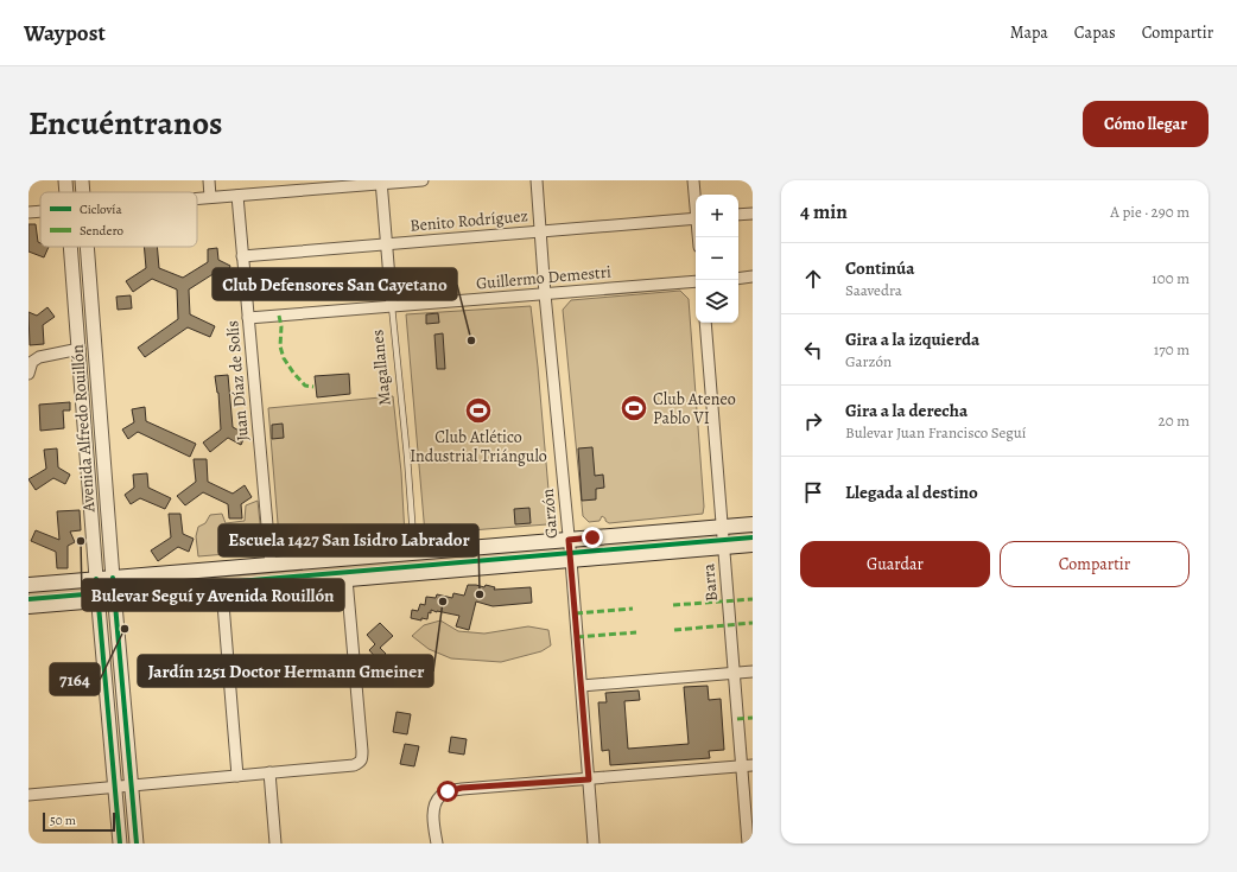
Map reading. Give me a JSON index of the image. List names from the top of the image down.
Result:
{
  "streets": {
    "street": [
      "Benito Rodríguez",
      "Guillermo Demestri",
      "Magallanes",
      "Juan Díaz de Solís",
      "Avenida Alfredo Rouillón",
      "Garzón",
      "Barra"
    ]
  },
  "crossings": [
    ["Benito Rodríguez", "Magallanes"],
    ["Benito Rodríguez", "Juan Díaz de Solís"],
    ["Benito Rodríguez", "Garzón"],
    ["Guillermo Demestri", "Magallanes"],
    ["Guillermo Demestri", "Juan Díaz de Solís"],
    ["Guillermo Demestri", "Garzón"]
  ],
  "places": {
    "other": [
      "Club Defensores San Cayetano",
      "Bulevar Seguí y Avenida Rouillón",
      "Escuela 1427 San Isidro Labrador",
      "Jardín 1251 Doctor Hermann Gmeiner",
      "7164"
    ],
    "sports": ["Club Ateneo Pablo VI", "Club Atlético Industrial Triángulo"]
  },
  "legend": ["Ciclovía", "Sendero"],
  "scale_bar": "50 m",
  "page": {
    "header": "Waypost",
    "nav": ["Mapa", "Capas", "Compartir"],
    "title": "Encuéntranos",
    "buttons": [
      "Cómo llegar",
      ["Guardar", "Compartir"]
    ],
    "heading": ["4 min", "A pie · 290 m"],
    "map_buttons": ["+", "−"],
    "list": [
      ["Continúa", "Saavedra", "100 m"],
      ["Gira a la izquierda", "Garzón", "170 m"],
      ["Gira a la derecha", "Bulevar Juan Francisco Seguí", "20 m"],
      "Llegada al destino"
    ],
    "scale": "50 m"
  }
}
